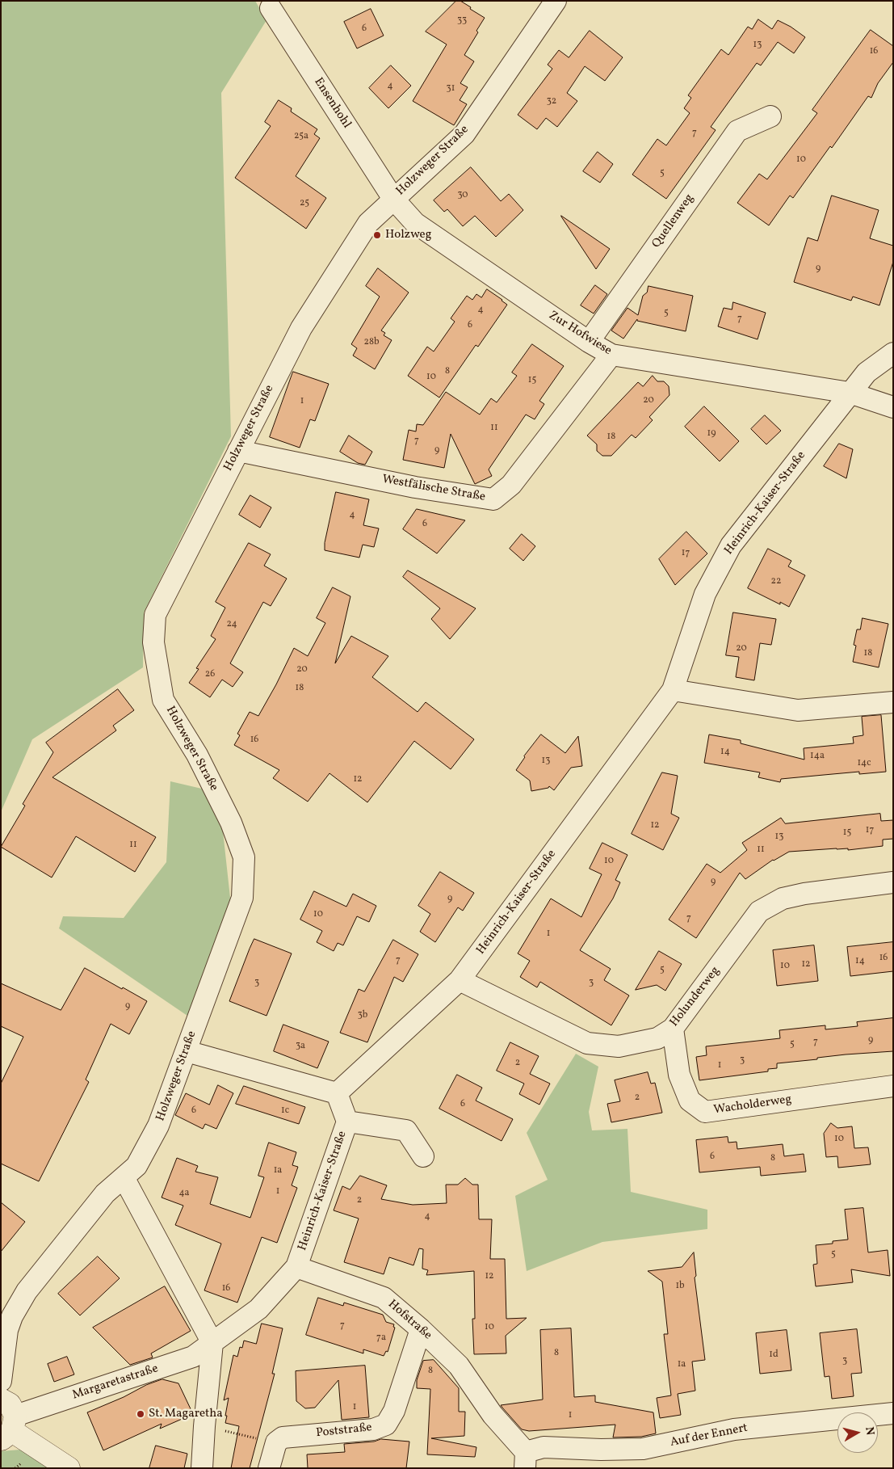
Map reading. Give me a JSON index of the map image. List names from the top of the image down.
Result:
{
  "streets": {
    "street": [
      "Ensenhohl",
      "Holzweger Straße",
      "Quellenweg",
      "Zur Hofwiese",
      "Westfälische Straße",
      "Heinrich-Kaiser-Straße",
      "Holunderweg",
      "Wacholderweg",
      "Hofstraße",
      "Margaretastraße",
      "Poststraße",
      "Auf der Ennert"
    ]
  },
  "crossings": [
    ["Ensenhohl", "Holzweger Straße"],
    ["Ensenhohl", "Zur Hofwiese"],
    ["Holzweger Straße", "Zur Hofwiese"],
    ["Holzweger Straße", "Westfälische Straße"],
    ["Quellenweg", "Zur Hofwiese"],
    ["Zur Hofwiese", "Westfälische Straße"],
    ["Zur Hofwiese", "Heinrich-Kaiser-Straße"],
    ["Heinrich-Kaiser-Straße", "Holunderweg"],
    ["Heinrich-Kaiser-Straße", "Hofstraße"],
    ["Holunderweg", "Wacholderweg"],
    ["Hofstraße", "Poststraße"],
    ["Hofstraße", "Auf der Ennert"]
  ],
  "places": ["Holzweg", "St. Magaretha"],
  "house_numbers": [
    "33",
    "6",
    "13",
    "16",
    "4",
    "31",
    "32",
    "7",
    "25a",
    "10",
    "5",
    "30",
    "25",
    "9",
    "4",
    "5",
    "7",
    "6",
    "28b",
    "8",
    "10",
    "15",
    "20",
    "1",
    "11",
    "19",
    "18",
    "7",
    "9",
    "4",
    "6",
    "17",
    "22",
    "24",
    "20",
    "18",
    "20",
    "26",
    "18",
    "16",
    "14",
    "14a",
    "13",
    "14c",
    "12",
    "12",
    "17",
    "15",
    "13",
    "11",
    "11",
    "10",
    "9",
    "9",
    "10",
    "7",
    "1",
    "16",
    "7",
    "14",
    "12",
    "10",
    "5",
    "3",
    "3",
    "9",
    "3b",
    "9",
    "7",
    "5",
    "3a",
    "3",
    "2",
    "1",
    "2",
    "6",
    "6",
    "1c",
    "10",
    "6",
    "8",
    "1a",
    "1",
    "4a",
    "2",
    "4",
    "5",
    "12",
    "1b",
    "16",
    "7",
    "10",
    "7a",
    "8",
    "1d",
    "3",
    "1a",
    "8",
    "1",
    "1"
  ],
  "north": "right"
}
